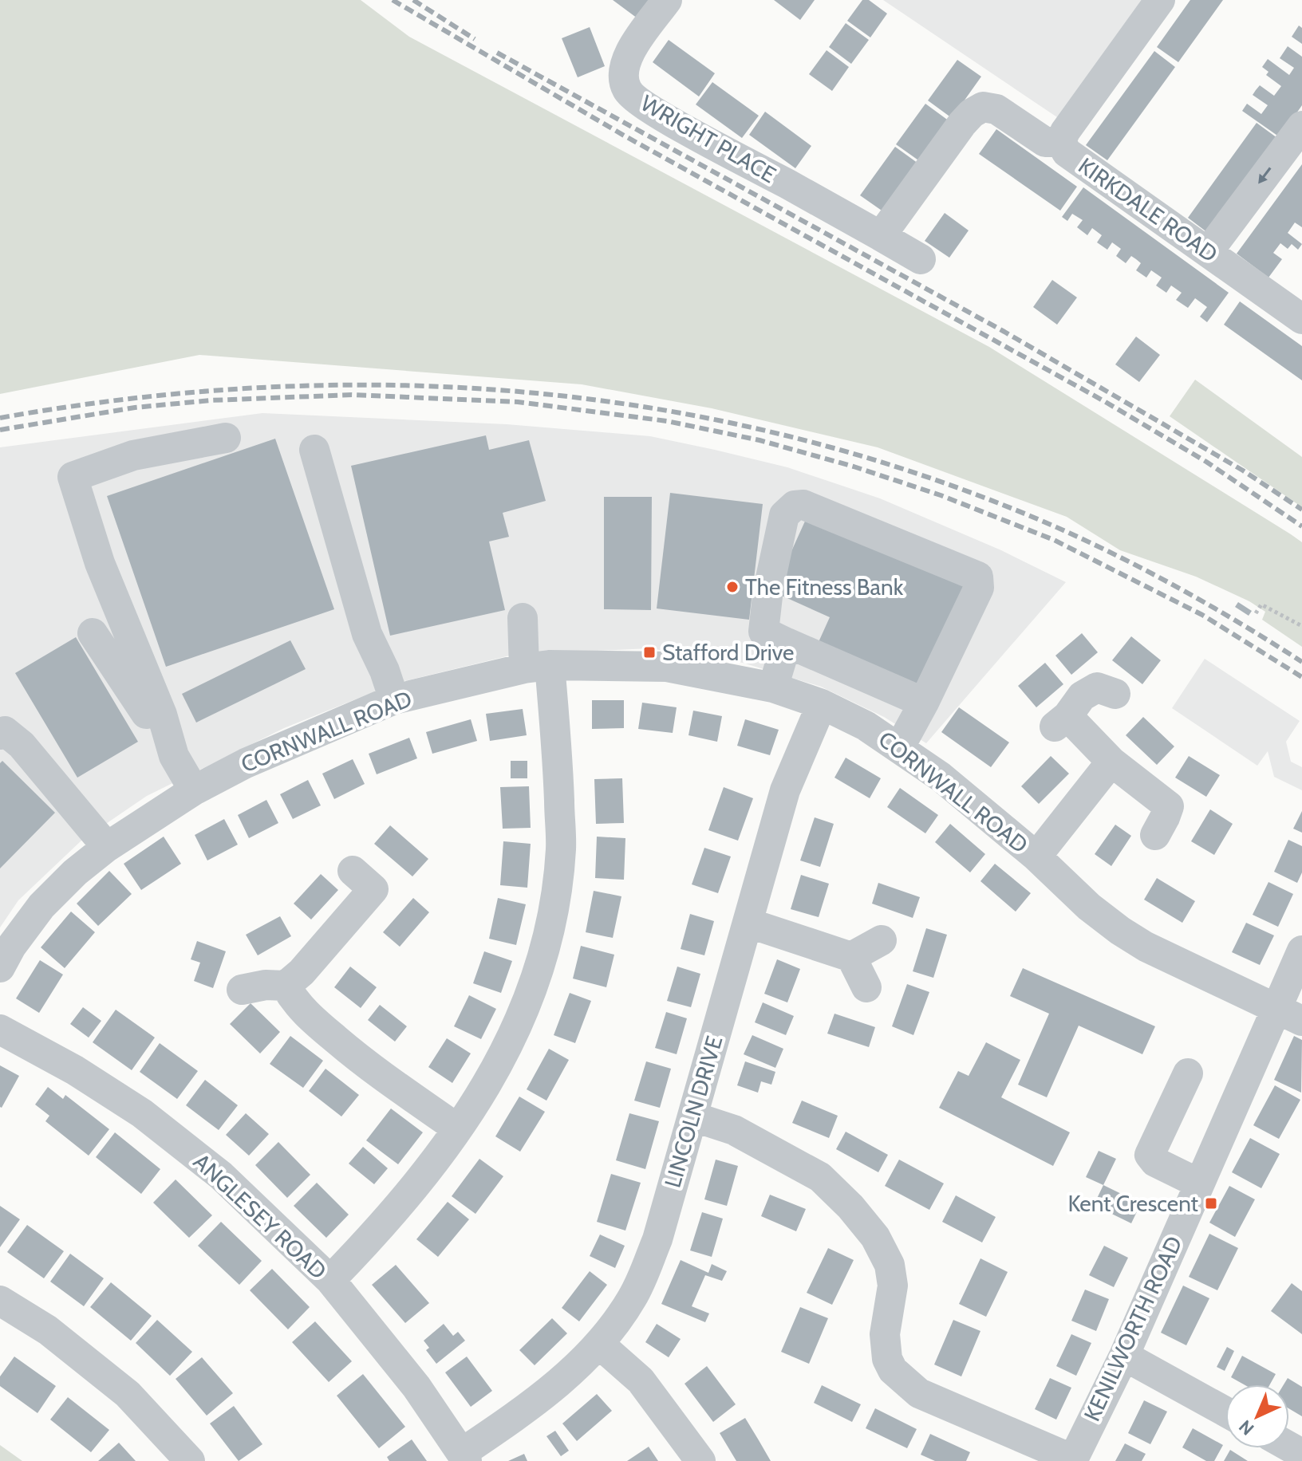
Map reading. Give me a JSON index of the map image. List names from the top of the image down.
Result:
{
  "streets": {
    "street": [
      "WRIGHT PLACE",
      "KIRKDALE ROAD",
      "CORNWALL ROAD",
      "LINCOLN DRIVE",
      "ANGLESEY ROAD",
      "KENILWORTH ROAD"
    ]
  },
  "crossings": [
    ["WRIGHT PLACE", "KIRKDALE ROAD"],
    ["CORNWALL ROAD", "LINCOLN DRIVE"],
    ["CORNWALL ROAD", "KENILWORTH ROAD"],
    ["LINCOLN DRIVE", "ANGLESEY ROAD"]
  ],
  "places": {
    "other": ["The Fitness Bank"],
    "transit": ["Stafford Drive", "Kent Crescent"]
  },
  "north": "bottom left"
}
